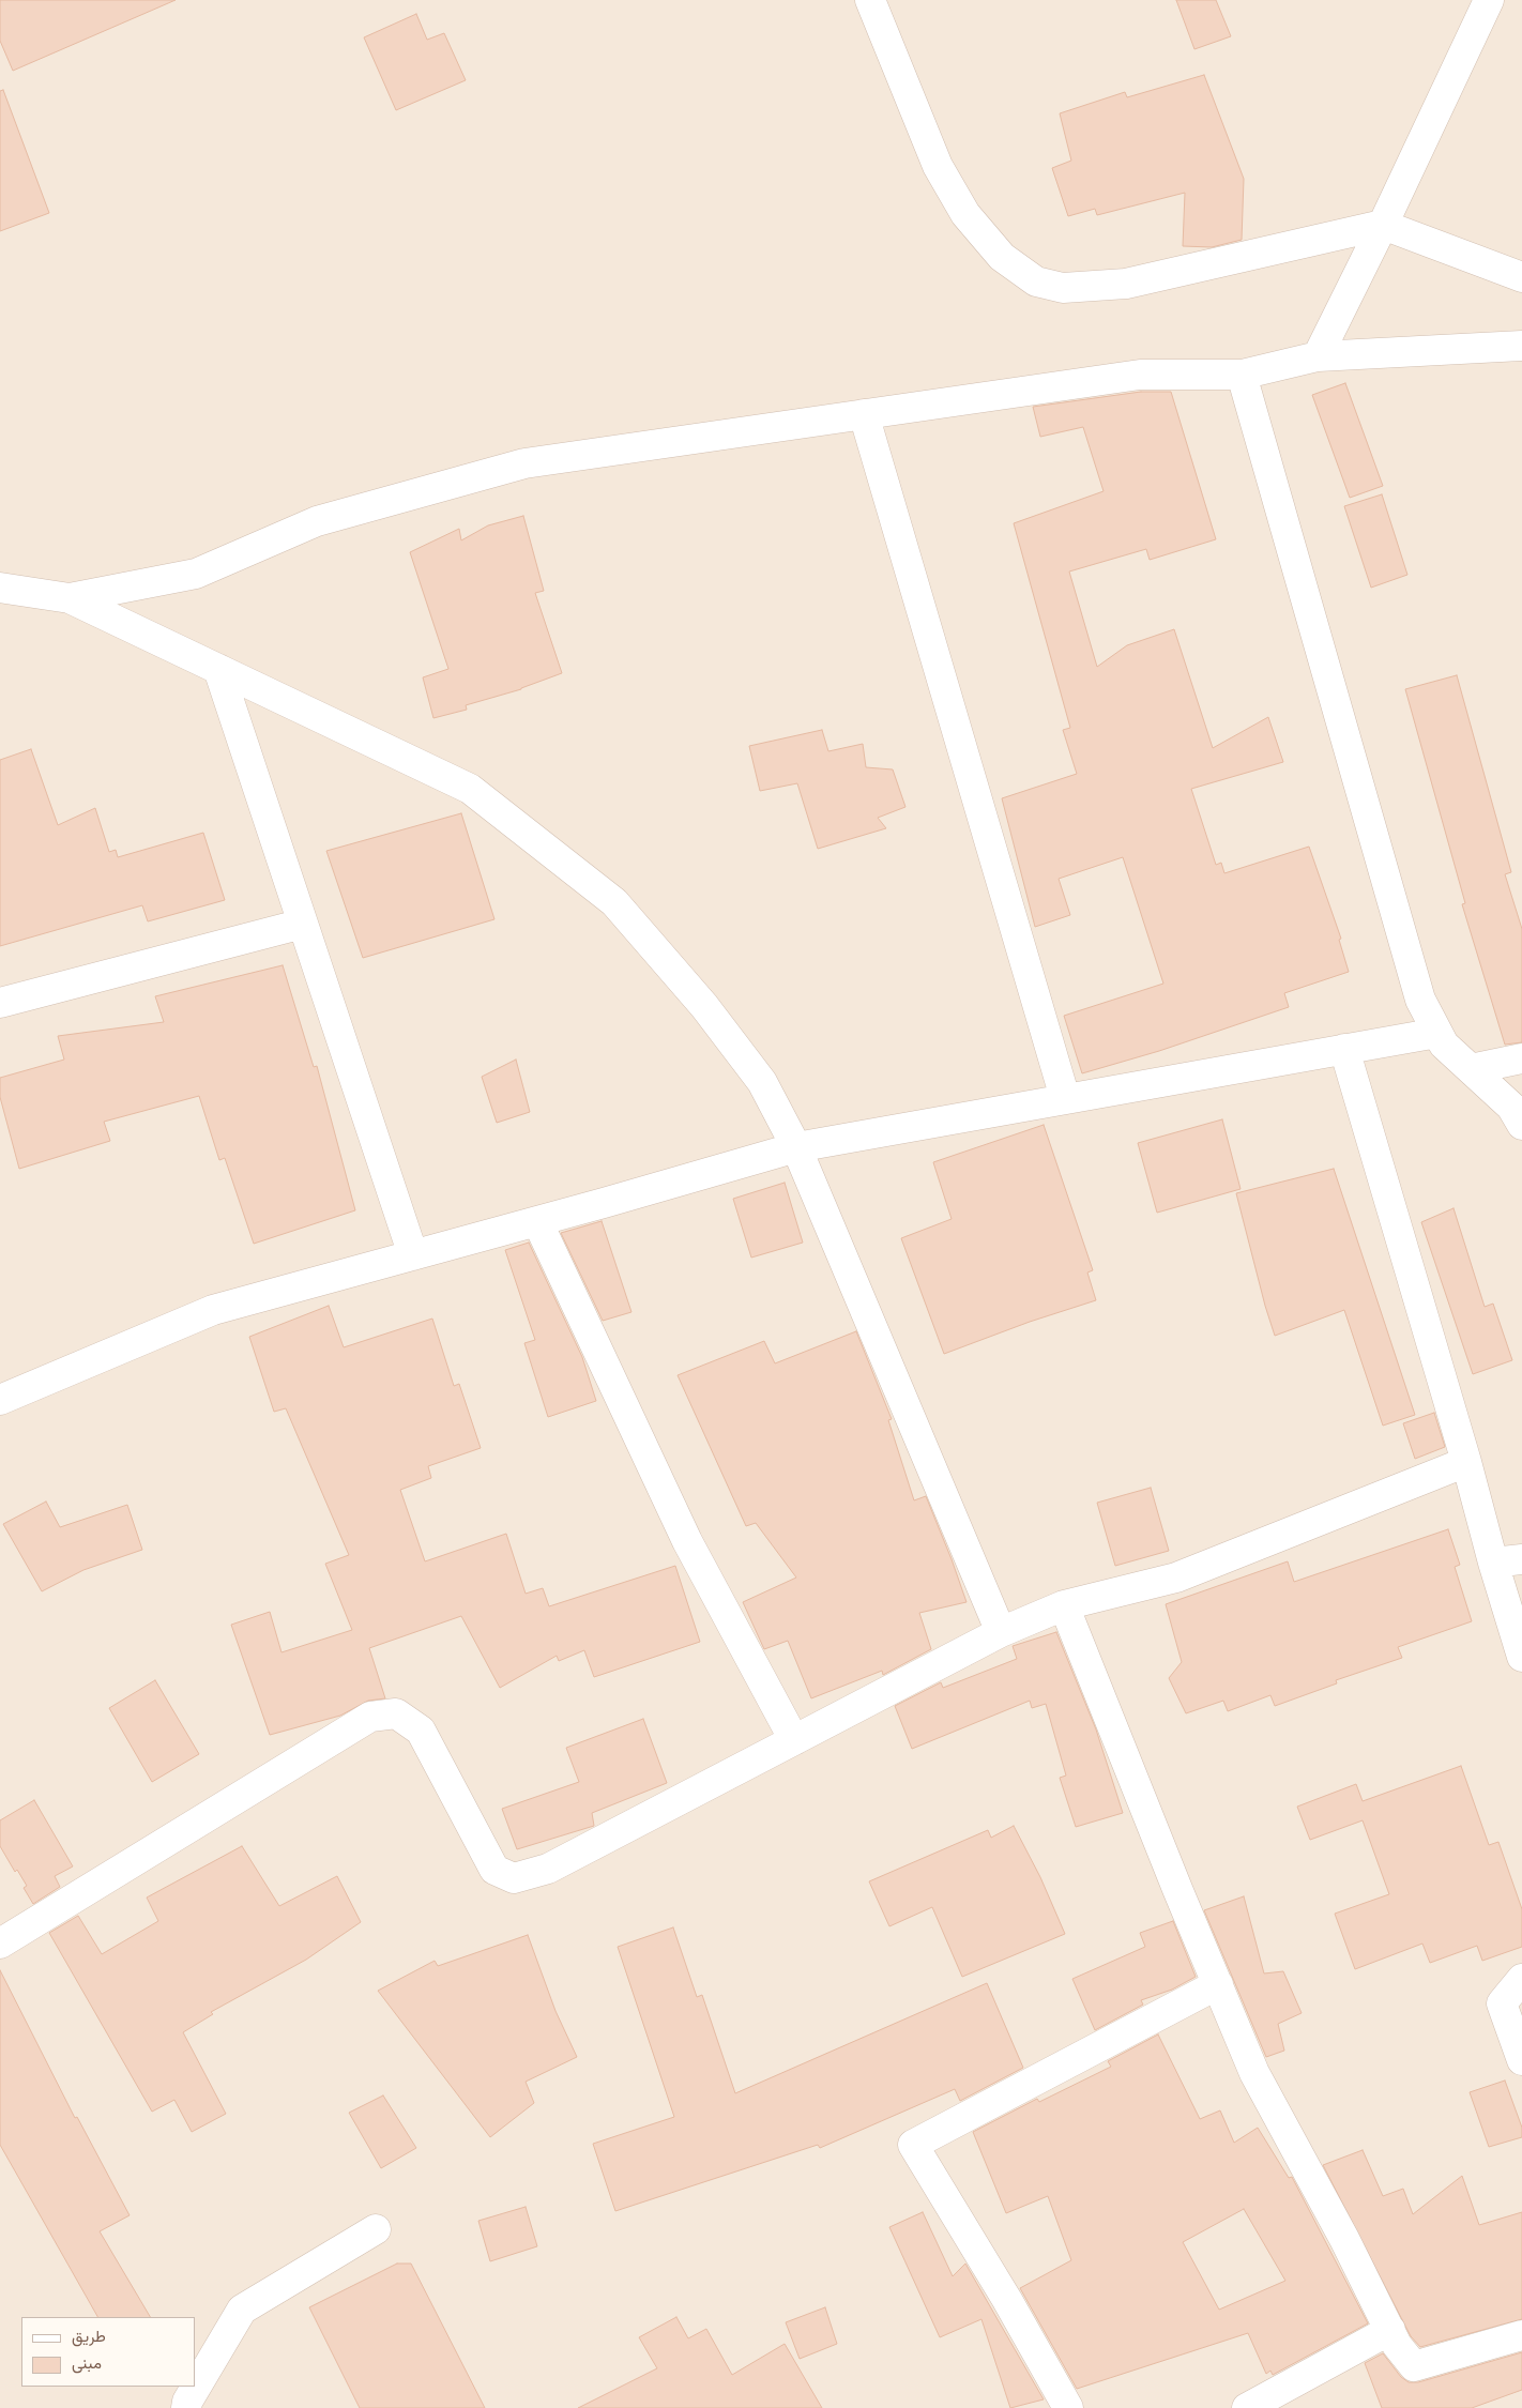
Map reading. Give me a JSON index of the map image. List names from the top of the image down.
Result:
{
  "legend": ["طريق", "مبنى"]
}
